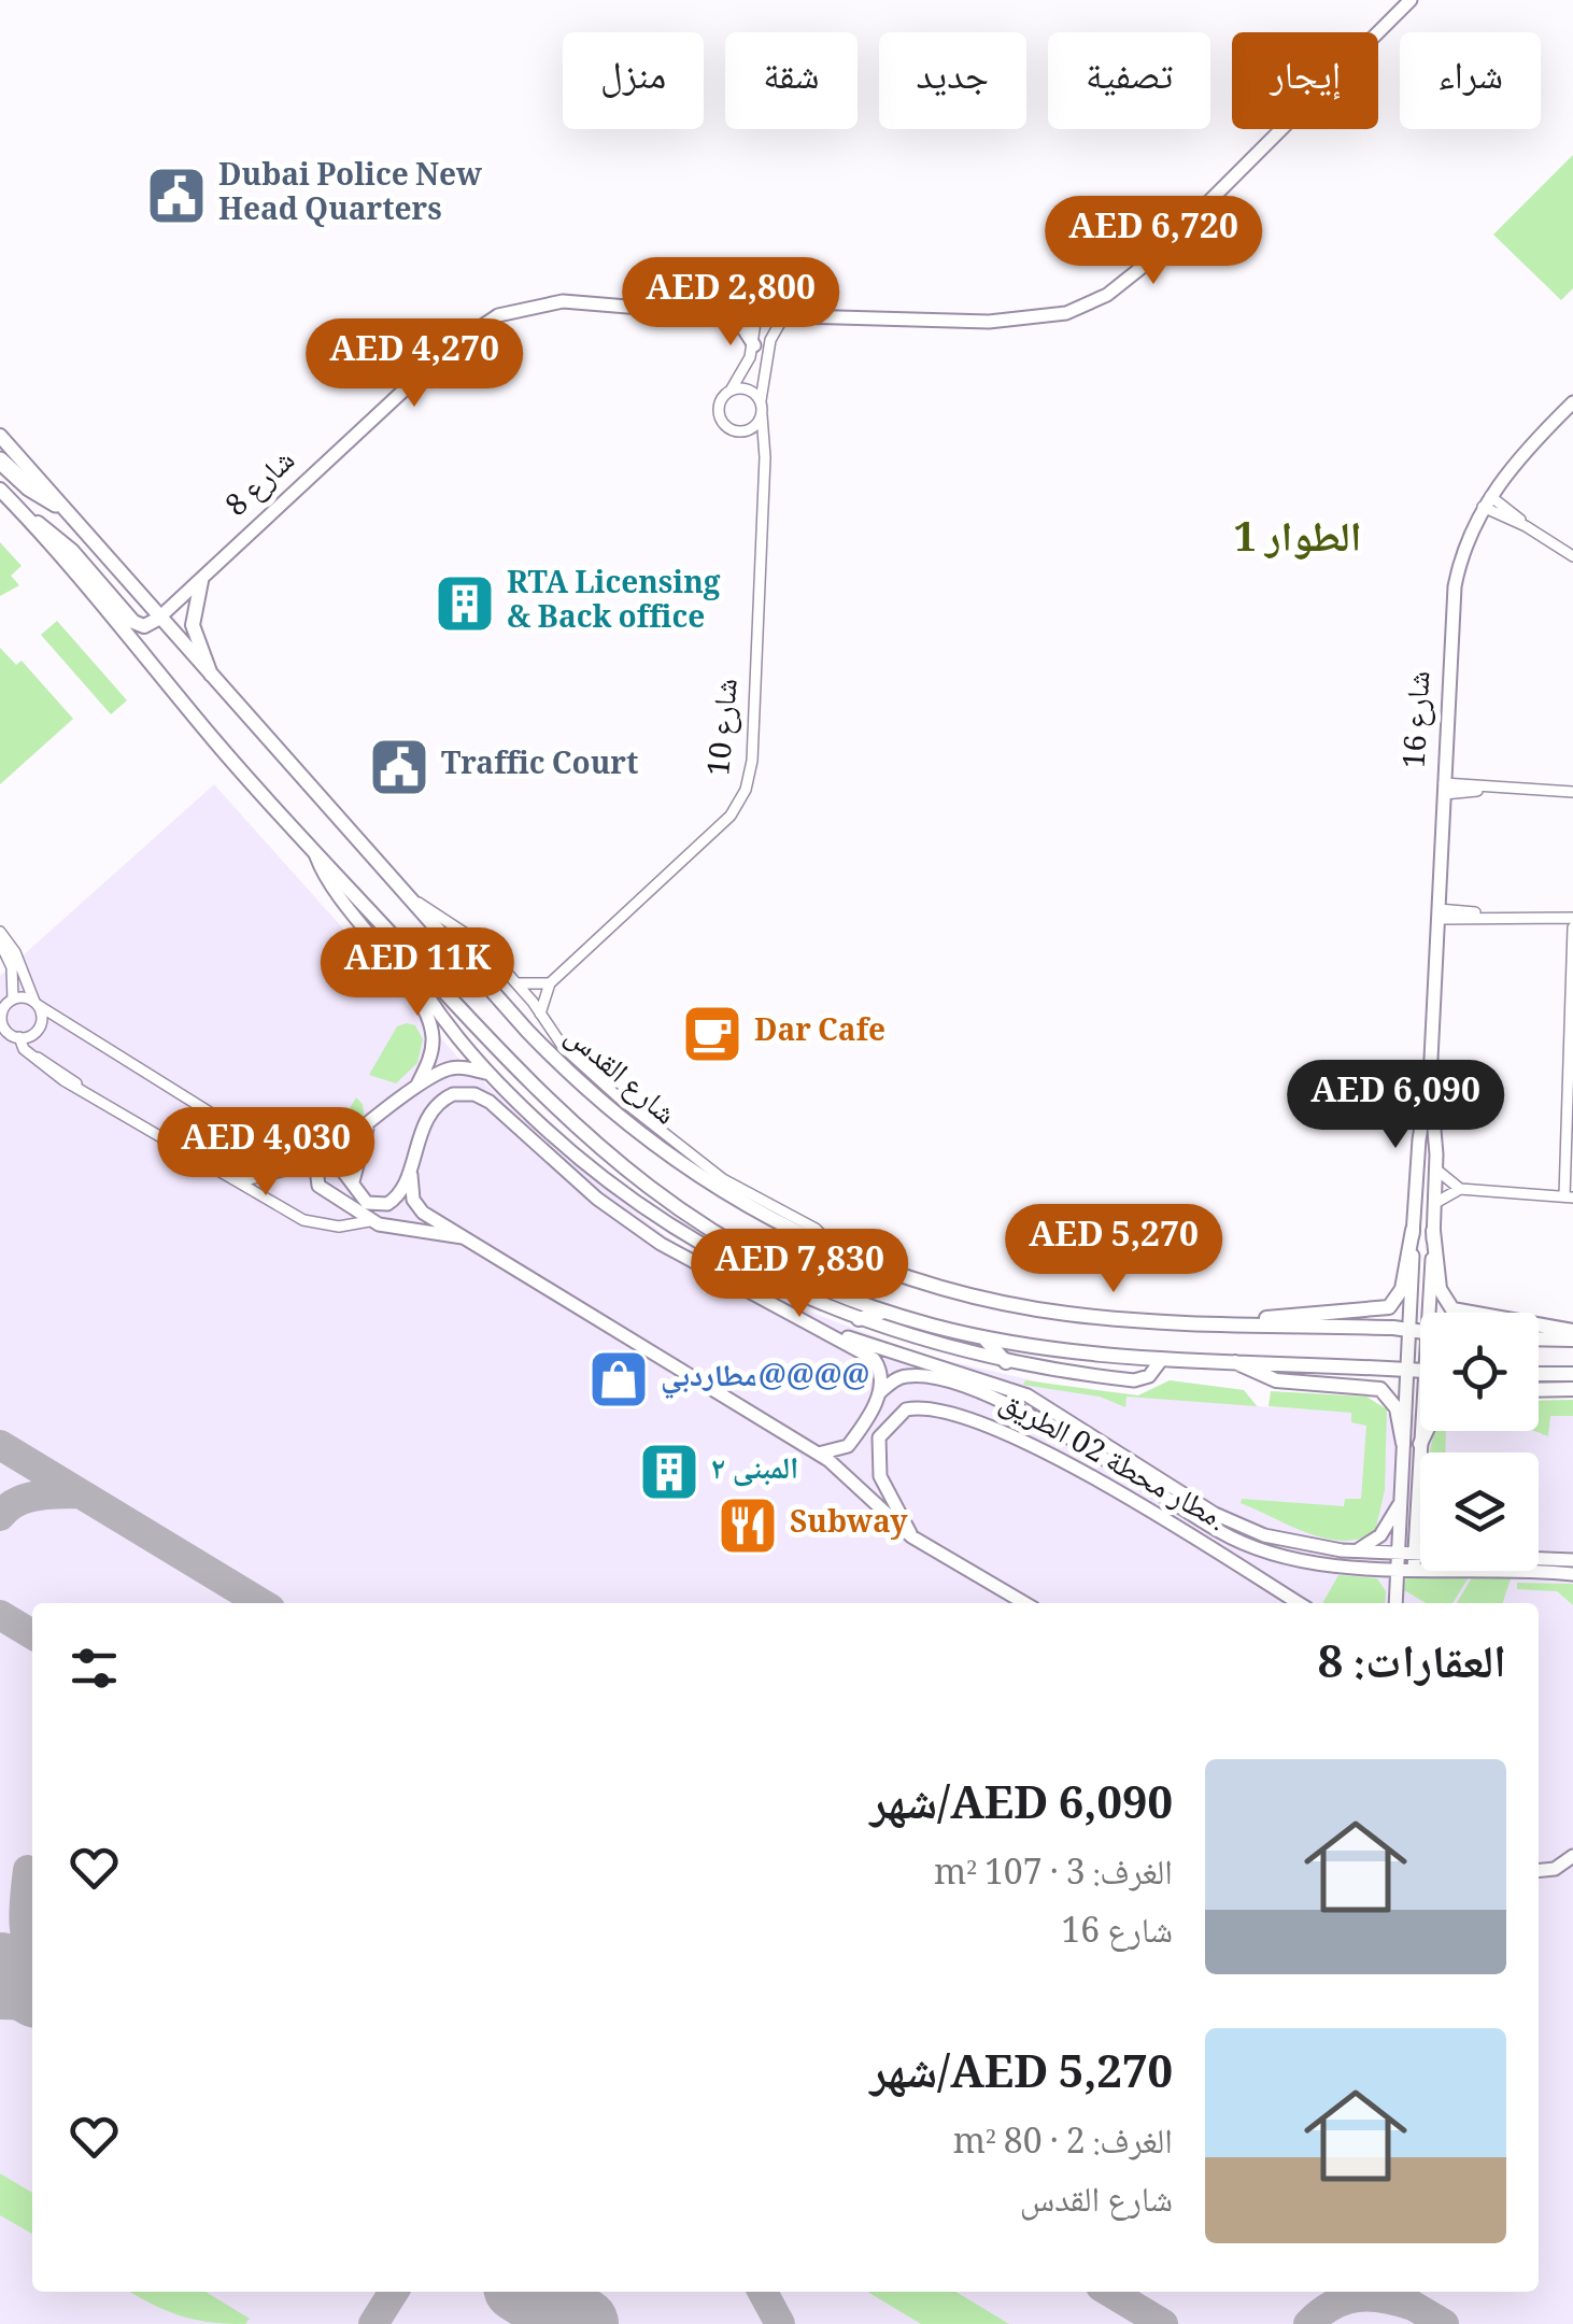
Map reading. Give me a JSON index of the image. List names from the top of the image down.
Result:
{
  "streets": {
    "main road": ["شارع القدس"],
    "street": [
      "شارع 8",
      "شارع 16",
      "شارع 10",
      "مطار محطة 02 الطريق."
    ]
  },
  "crossings": [
    ["شارع 8", "شارع القدس"],
    ["شارع 16", "شارع القدس"]
  ],
  "districts": ["الطوار 1"],
  "places": {
    "public building": ["Dubai Police New Head Quarters", "Traffic Court"],
    "building": ["RTA Licensing & Back office", "المبنى ٢"],
    "cafe": ["Dar Cafe"],
    "shop": ["مطاردبي@@@@"],
    "restaurant": ["Subway"]
  },
  "page": {
    "chip": [
      "شراء",
      "إيجار",
      "تصفية",
      "جديد",
      "شقة",
      "منزل"
    ],
    "price": [
      "AED 6,720",
      "AED 2,800",
      "AED 4,270",
      "AED 11K",
      "AED 6,090",
      "AED 4,030",
      "AED 5,270",
      "AED 7,830"
    ],
    "heading": "العقارات: 8",
    "list": [
      {
        "name": "AED 6,090/شهر",
        "note": "الغرف: 3 · 107 m² · شارع 16"
      },
      {
        "name": "AED 5,270/شهر",
        "note": "الغرف: 2 · 80 m² · شارع القدس"
      }
    ]
  }
}
